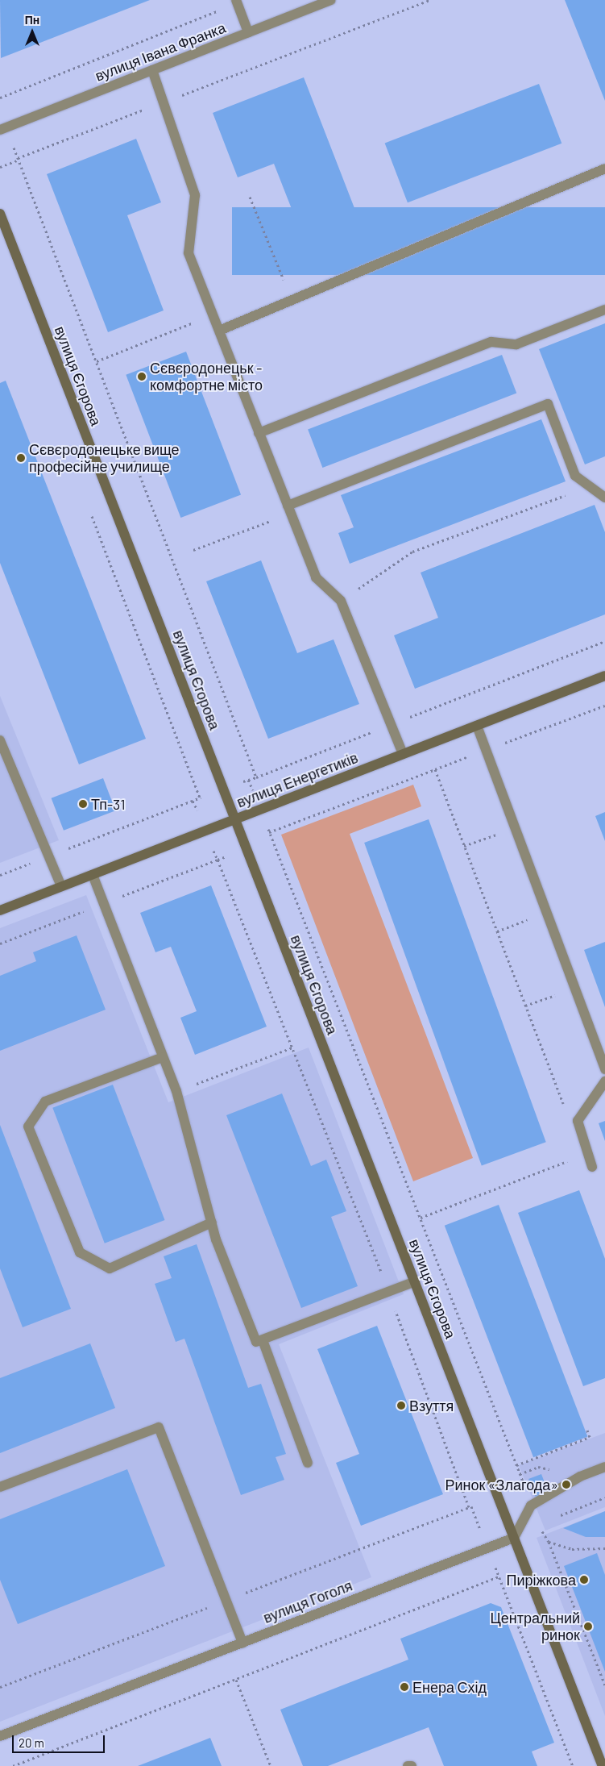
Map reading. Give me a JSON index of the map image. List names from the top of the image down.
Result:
{
  "streets": {
    "street": [
      "вулиця Івана Франка",
      "вулиця Єгорова",
      "вулиця Енергетиків",
      "вулиця Гоголя"
    ]
  },
  "crossings": [
    ["вулиця Єгорова", "вулиця Енергетиків"],
    ["вулиця Єгорова", "вулиця Гоголя"]
  ],
  "places": [
    "Сєвєродонецьк - комфортне місто",
    "Сєвєродонецьке вище професійне училище",
    "Тп-31",
    "Взуття",
    "Ринок «Злагода»",
    "Пиріжкова",
    "Центральний ринок",
    "Енера Схід"
  ],
  "scale_bar": "20 m",
  "north": "top"
}
